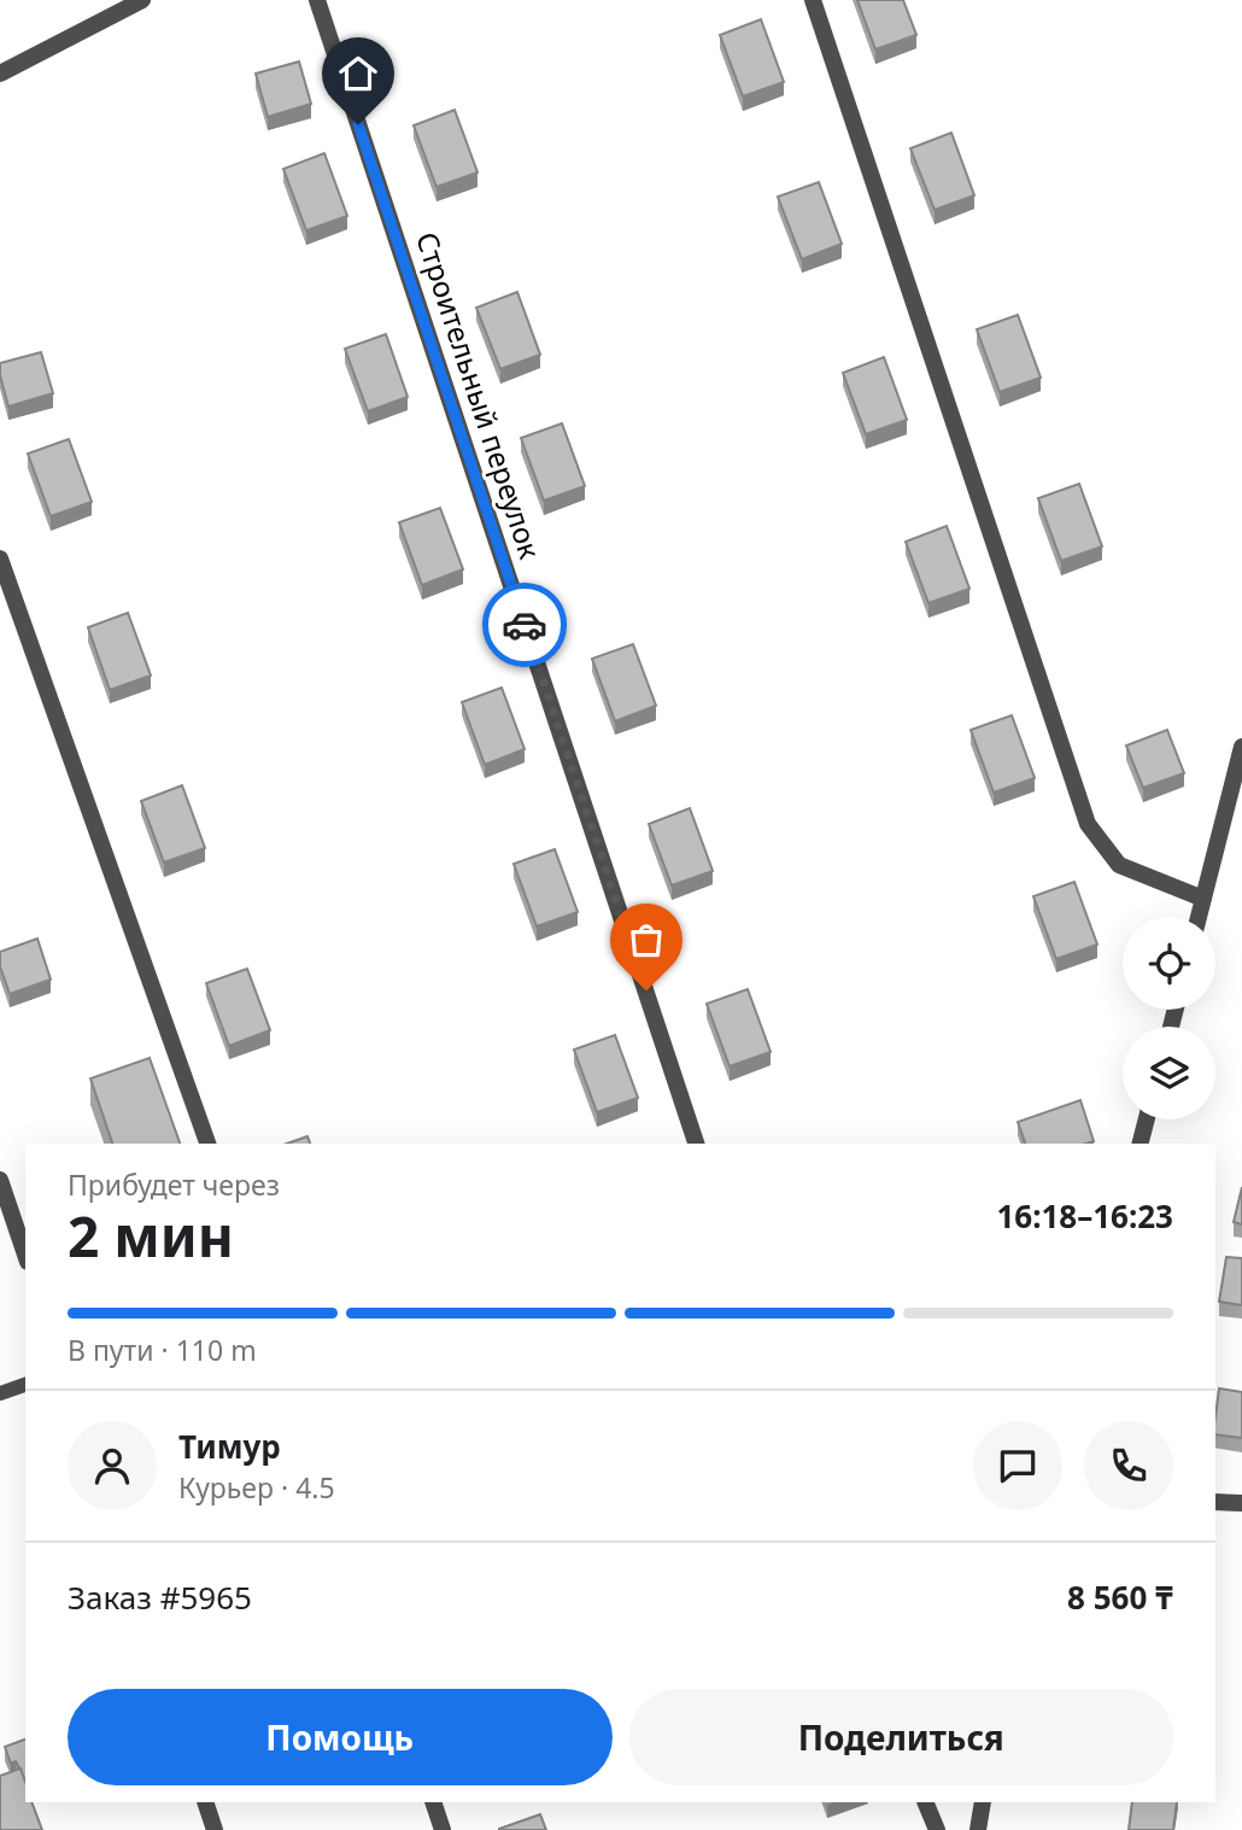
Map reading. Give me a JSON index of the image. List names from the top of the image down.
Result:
{
  "streets": {
    "street": ["Строительный переулок"]
  },
  "page": {
    "heading": ["2 мин", "Прибудет через", "16:18–16:23"],
    "panel": [
      "Тимур",
      "Курьер · 4.5",
      "Заказ #5965",
      "8 560 ₸"
    ],
    "bar": "В пути · 110 m",
    "buttons": ["Помощь", "Поделиться"]
  }
}
